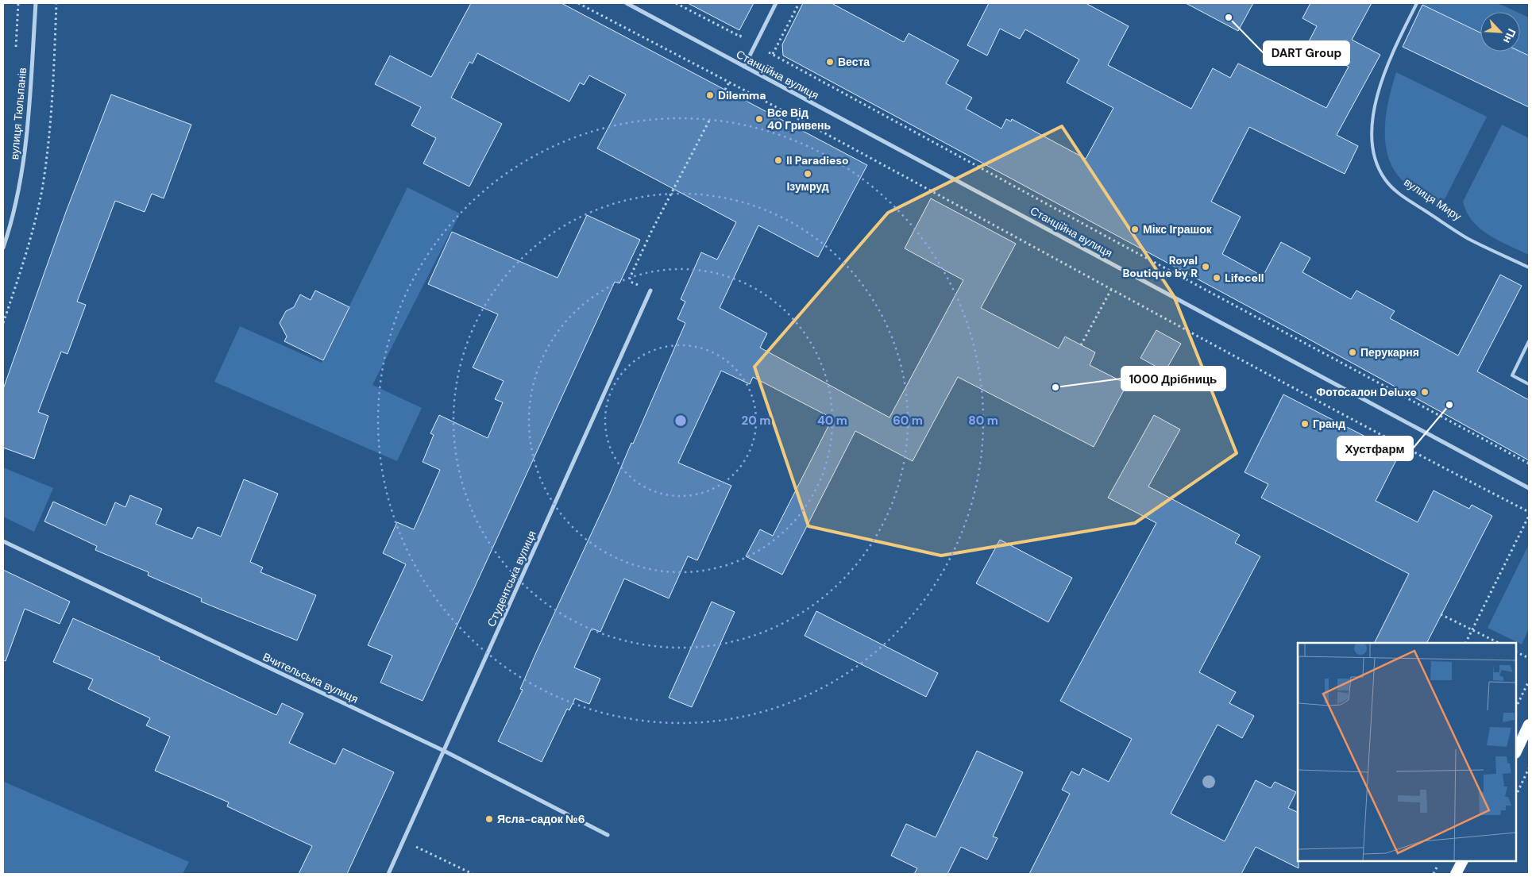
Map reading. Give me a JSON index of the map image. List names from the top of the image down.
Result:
{
  "streets": {
    "street": [
      "Станційна вулиця",
      "вулиця Тюльпанів",
      "Студентська вулиця",
      "Вчительська вулиця"
    ],
    "lane": ["вулиця Миру"]
  },
  "crossings": [
    ["Студентська вулиця", "Вчительська вулиця"]
  ],
  "places": [
    "DART Group",
    "Веста",
    "Dilemma",
    "Все Від 40 Гривень",
    "Il Paradieso",
    "Ізумруд",
    "Мікс Іграшок",
    "Royal Boutique by R",
    "Lifecell",
    "Перукарня",
    "1000 Дрібниць",
    "Фотосалон Deluxe",
    "Хустфарм",
    "Гранд",
    "Ясла-садок №6"
  ],
  "north": "bottom right",
  "rings": [
    "20 m",
    "40 m",
    "60 m",
    "80 m"
  ]
}
